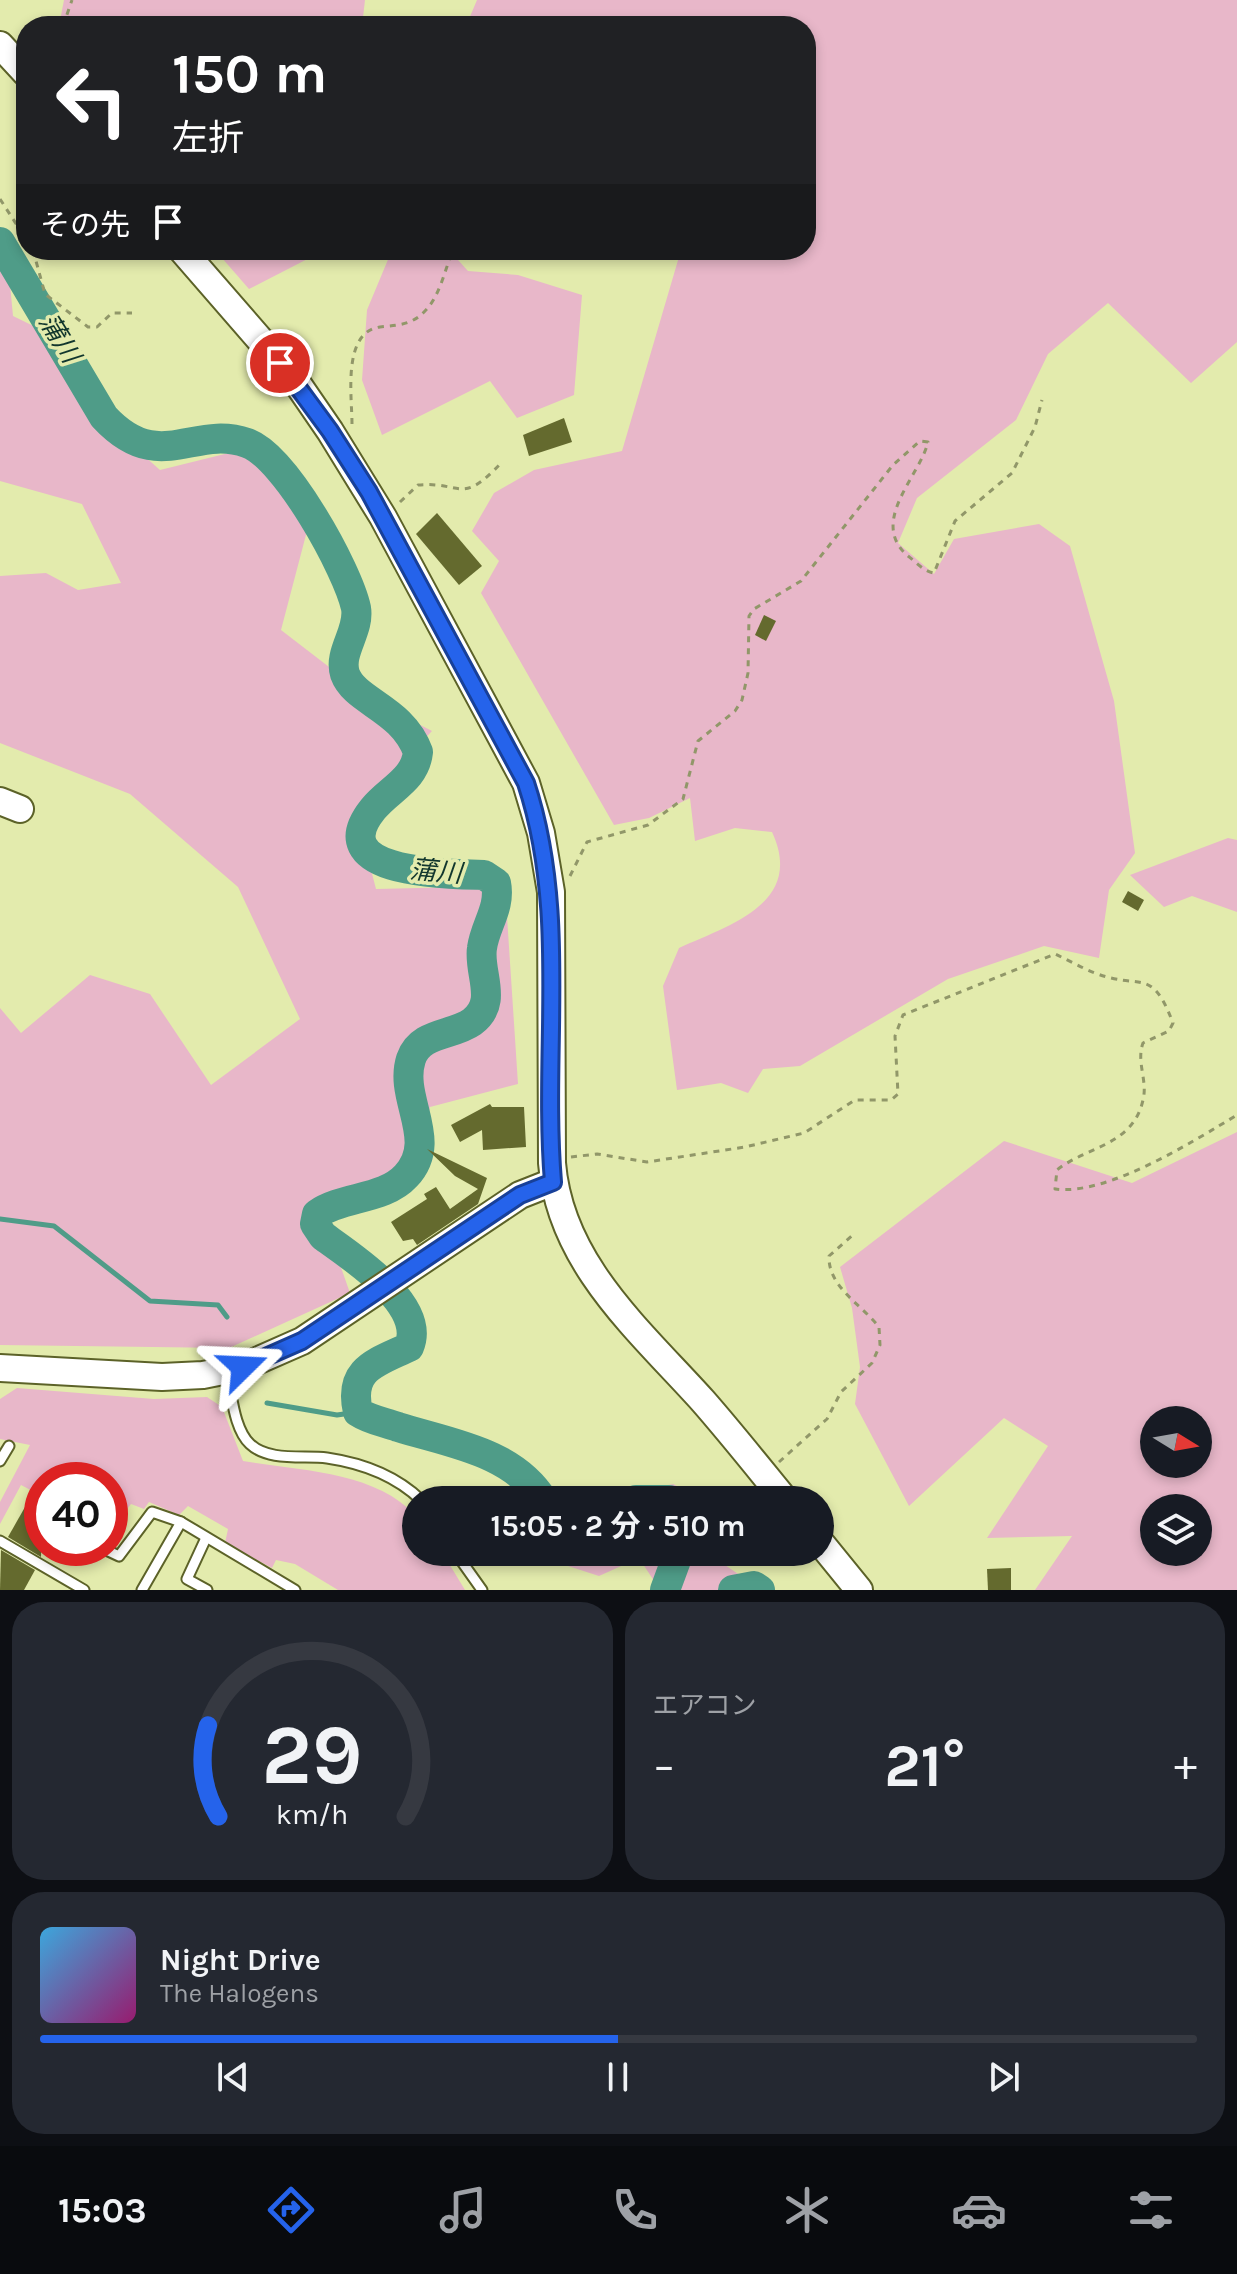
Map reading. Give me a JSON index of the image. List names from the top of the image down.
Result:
{
  "water": ["蒲川"],
  "north": "right",
  "page": {
    "turn": ["150 m", "左折"],
    "then": "その先",
    "limit": "40",
    "trip": "15:05 · 2 分 · 510 m",
    "tile": "エアコン",
    "heat": ["−", "21°", "+"],
    "song": ["Night Drive", "The Halogens"],
    "tabs": "15:03",
    "gauge": ["29", "km/h"]
  }
}
